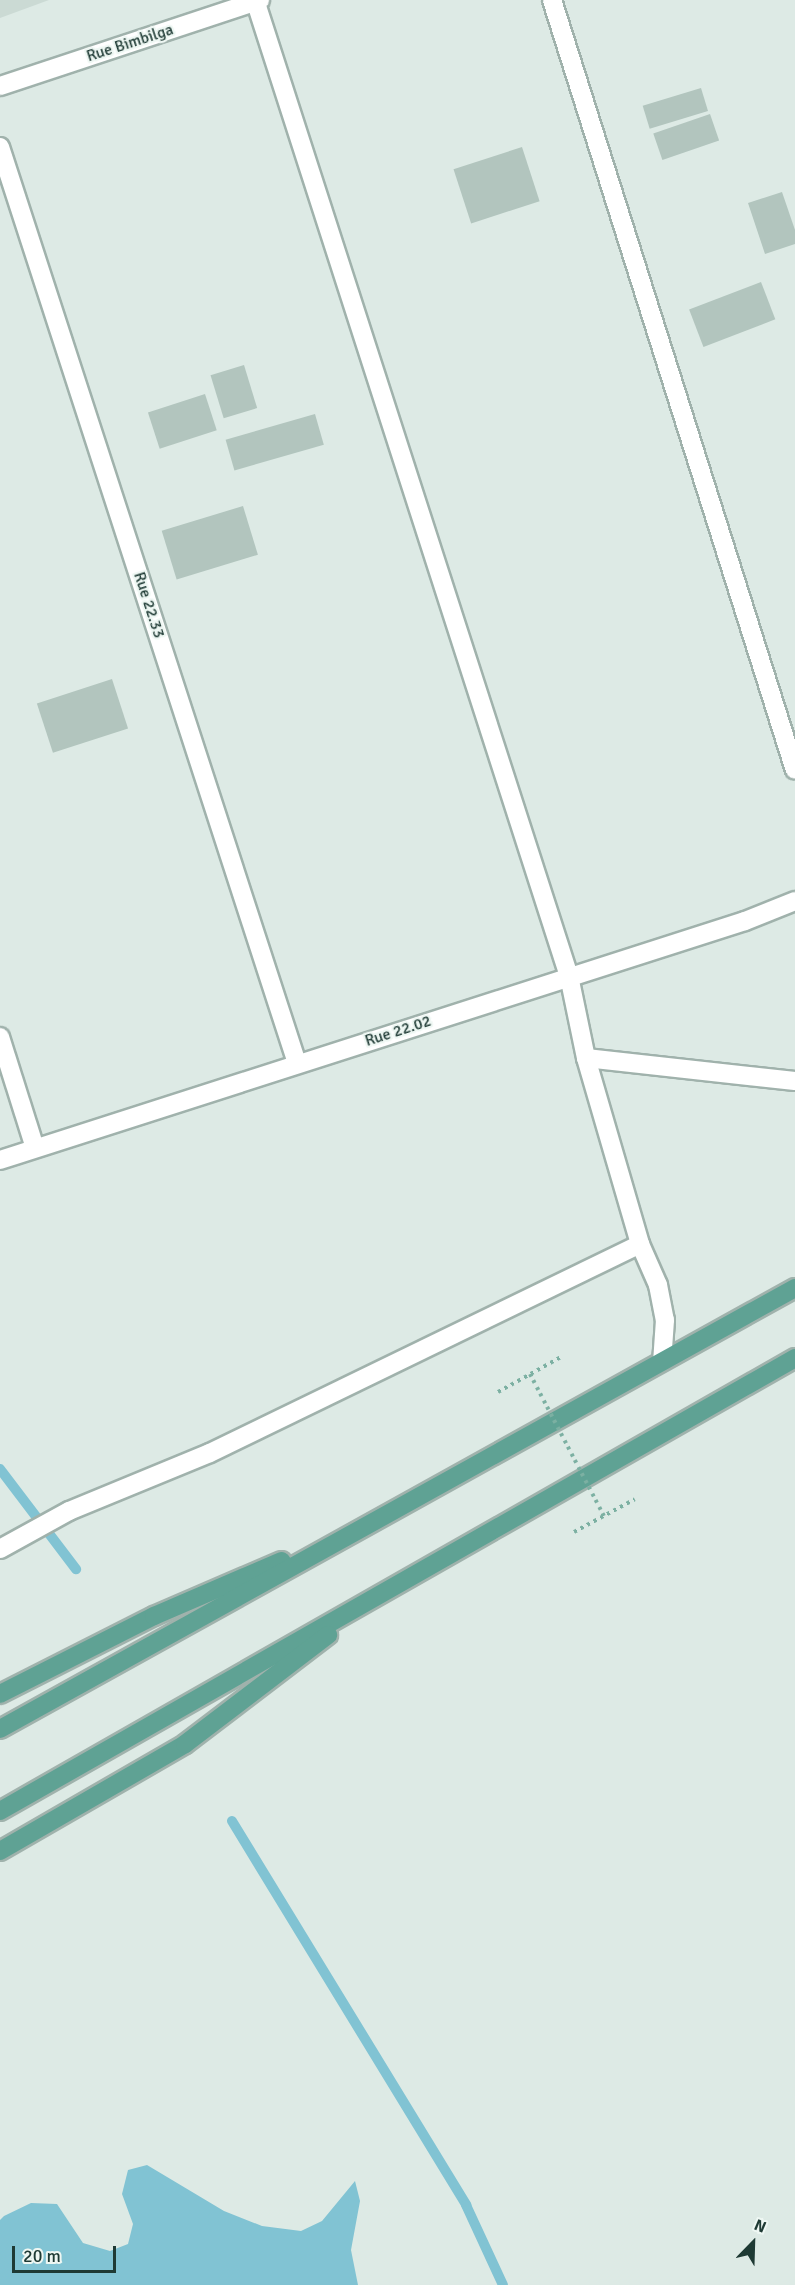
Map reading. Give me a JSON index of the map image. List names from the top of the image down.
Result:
{
  "streets": {
    "street": ["Rue Bimbilga", "Rue 22.33", "Rue 22.02"]
  },
  "crossings": [
    ["Rue 22.33", "Rue 22.02"]
  ],
  "scale_bar": "20 m",
  "north": "top right"
}
